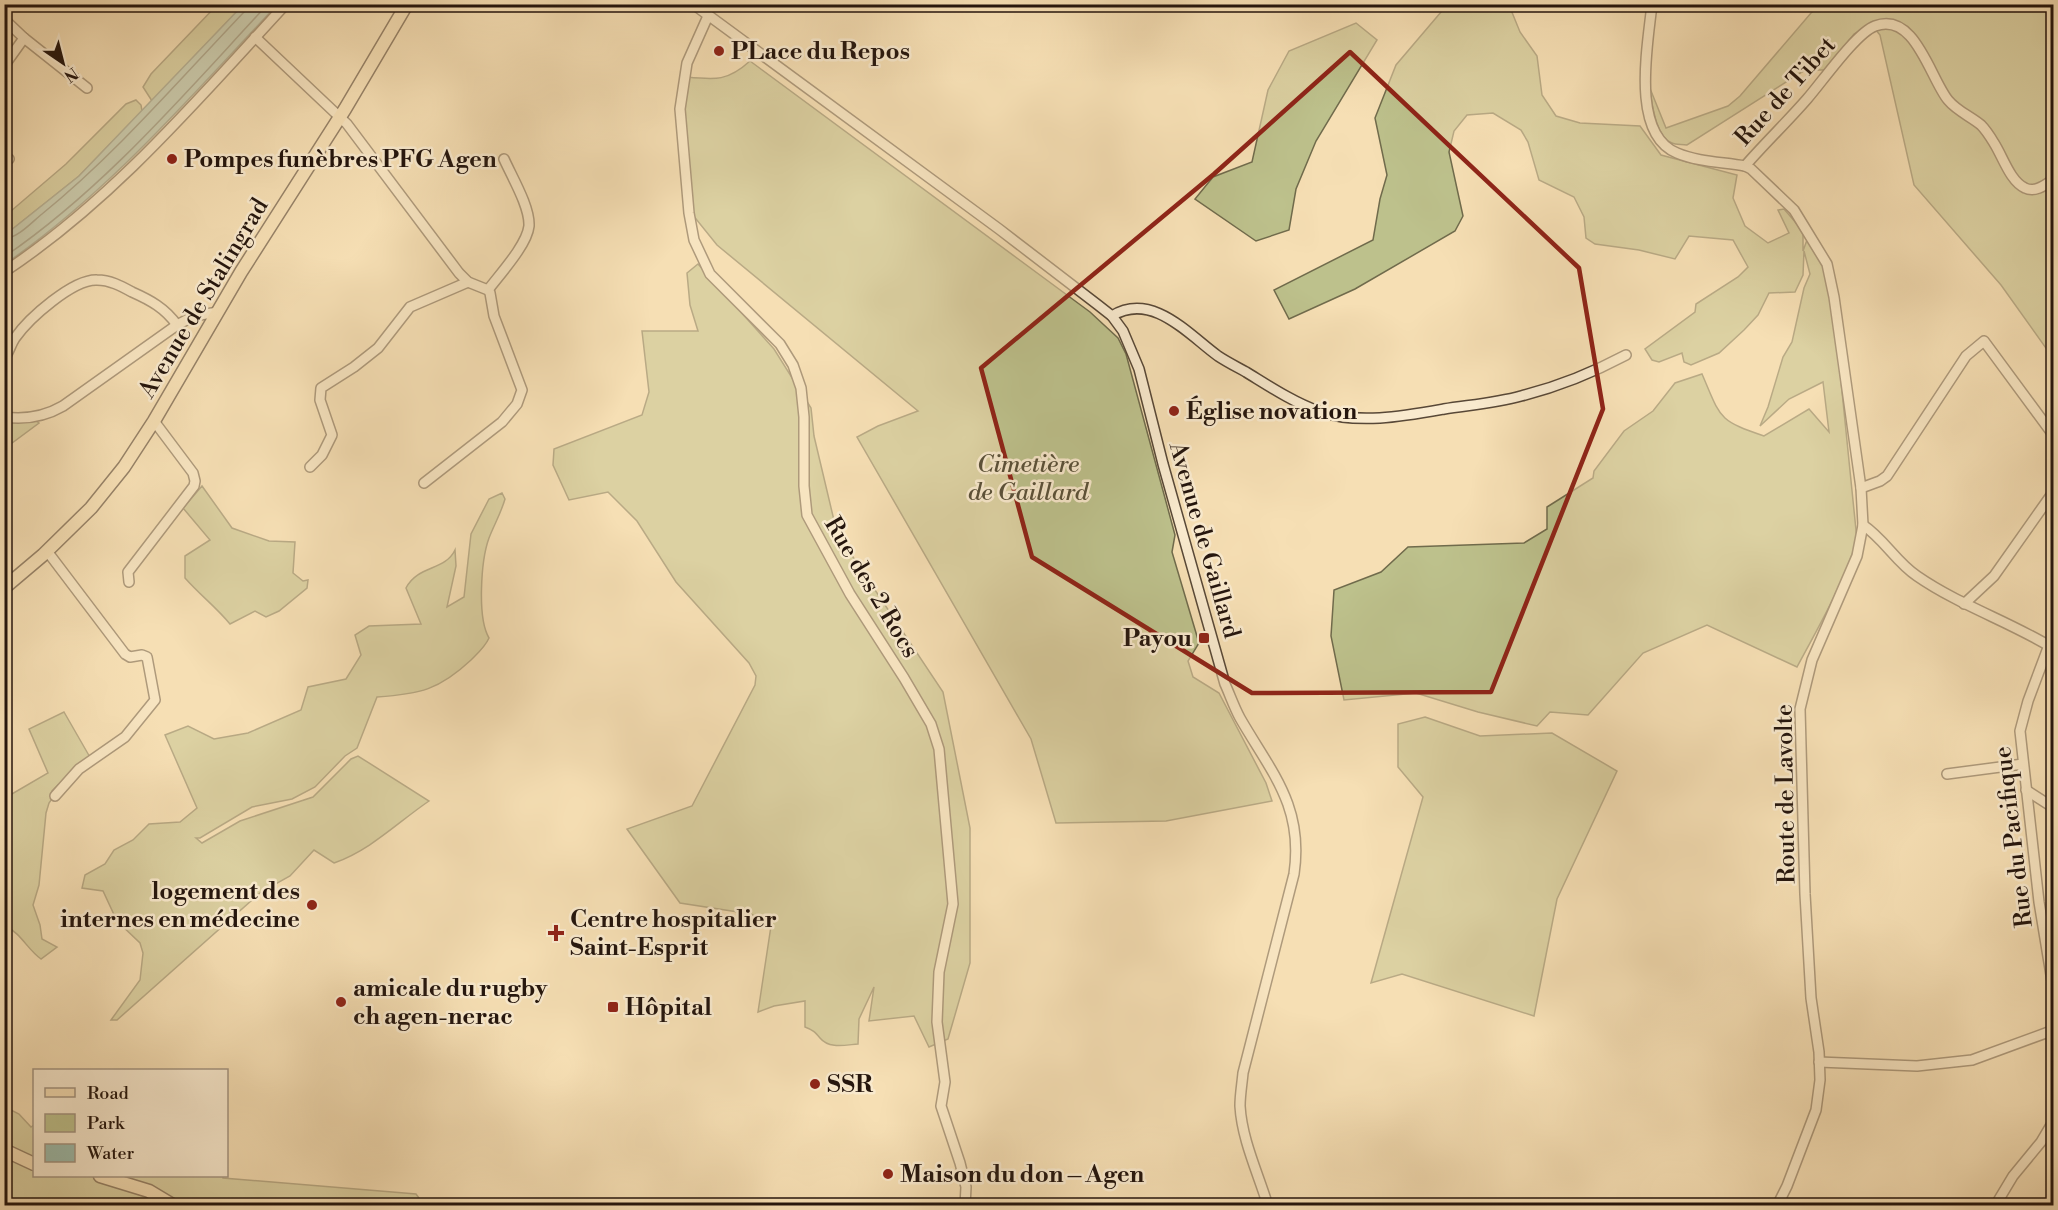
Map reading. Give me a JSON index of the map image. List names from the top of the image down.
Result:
{
  "streets": {
    "main road": ["Avenue de Stalingrad"],
    "street": [
      "Rue de Tibet",
      "Avenue de Gaillard",
      "Rue des 2 Rocs",
      "Route de Lavolte",
      "Rue du Pacifique"
    ]
  },
  "crossings": [
    ["Rue de Tibet", "Route de Lavolte"],
    ["Avenue de Gaillard", "Rue des 2 Rocs"]
  ],
  "parks": ["Cimetière de Gaillard"],
  "places": {
    "other": [
      "PLace du Repos",
      "Pompes funèbres PFG Agen",
      "Église novation",
      "logement des internes en médecine",
      "amicale du rugby ch agen-nerac",
      "SSR",
      "Maison du don – Agen"
    ],
    "transit": ["Payou", "Hôpital"],
    "health": ["Centre hospitalier Saint-Esprit"]
  },
  "legend": ["Road", "Park", "Water"],
  "north": "bottom right"
}
